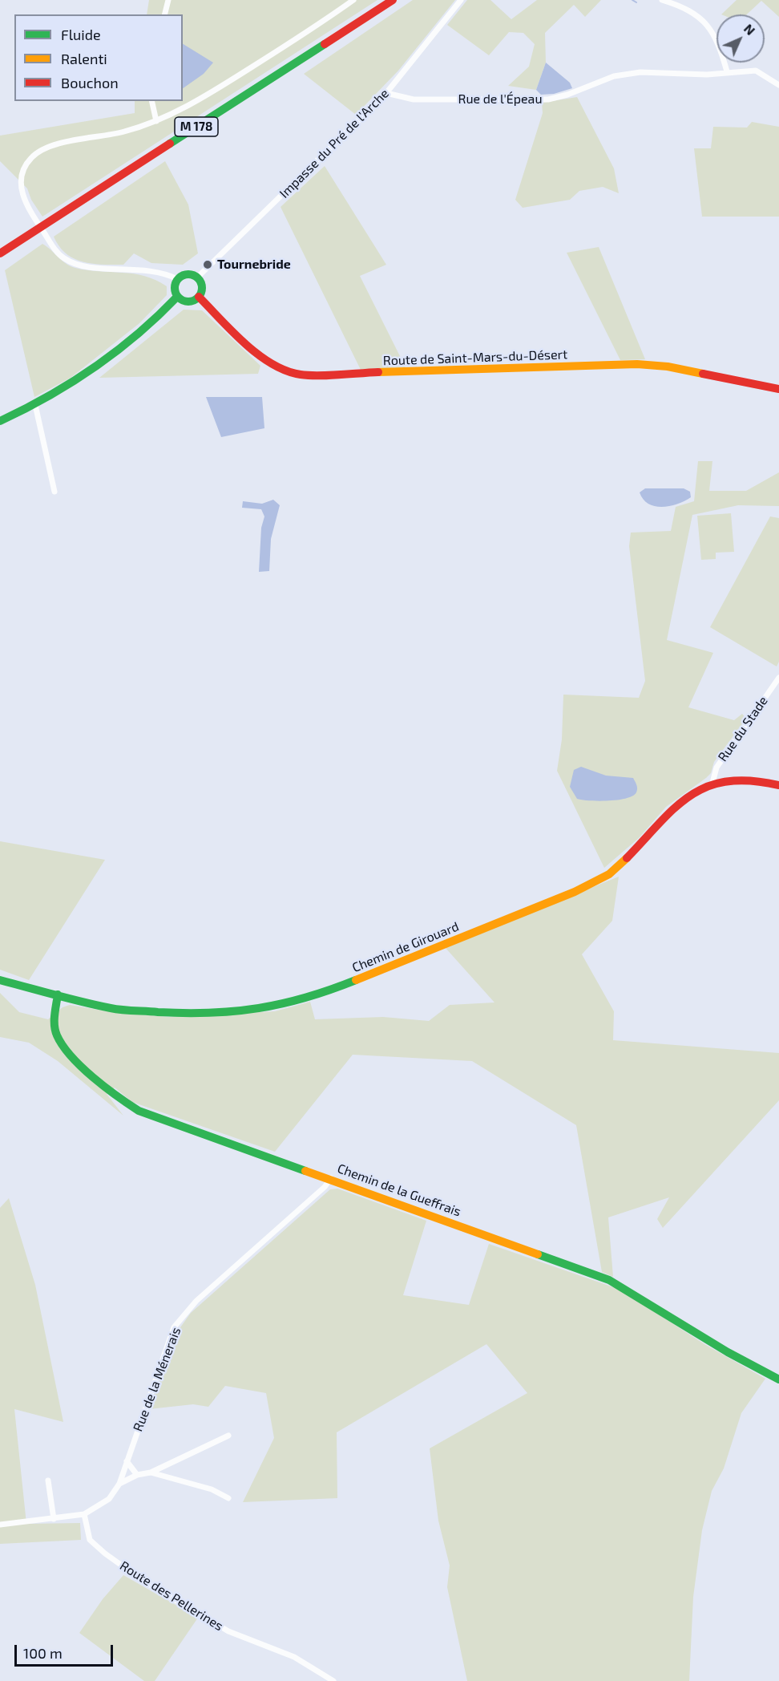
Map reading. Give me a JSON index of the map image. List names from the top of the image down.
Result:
{
  "streets": {
    "street": [
      "Rue de l'Épeau",
      "M 178",
      "Impasse du Pré de l'Arche",
      "Route de Saint-Mars-du-Désert",
      "Rue du Stade",
      "Chemin de Girouard",
      "Chemin de la Gueffrais",
      "Rue de la Ménerais",
      "Route des Pellerines"
    ]
  },
  "crossings": [
    ["Rue de l'Épeau", "Impasse du Pré de l'Arche"],
    ["Impasse du Pré de l'Arche", "Route de Saint-Mars-du-Désert"],
    ["Rue du Stade", "Chemin de Girouard"],
    ["Chemin de Girouard", "Chemin de la Gueffrais"],
    ["Chemin de la Gueffrais", "Rue de la Ménerais"],
    ["Rue de la Ménerais", "Route des Pellerines"]
  ],
  "places": ["Tournebride"],
  "legend": ["Fluide", "Ralenti", "Bouchon"],
  "scale_bar": "100 m",
  "north": "top right"
}
